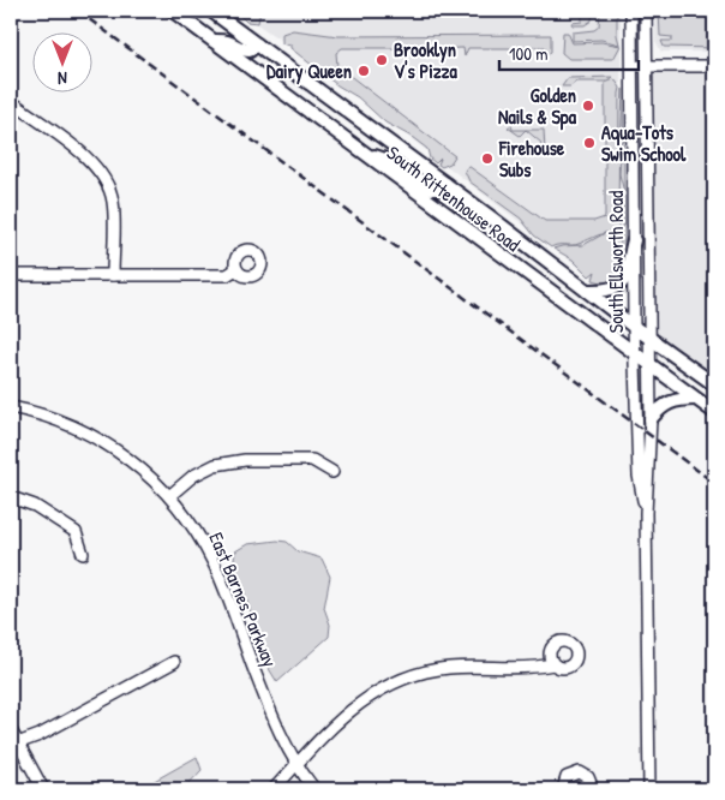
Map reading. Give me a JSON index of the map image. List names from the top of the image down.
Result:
{
  "streets": {
    "main road": ["South Rittenhouse Road"],
    "street": ["South Ellsworth Road", "East Barnes Parkway"]
  },
  "crossings": [
    ["South Rittenhouse Road", "South Ellsworth Road"]
  ],
  "places": [
    "Brooklyn V's Pizza",
    "Dairy Queen",
    "Golden Nails & Spa",
    "Aqua-Tots Swim School",
    "Firehouse Subs"
  ],
  "scale_bar": "100 m",
  "north": "bottom"
}
